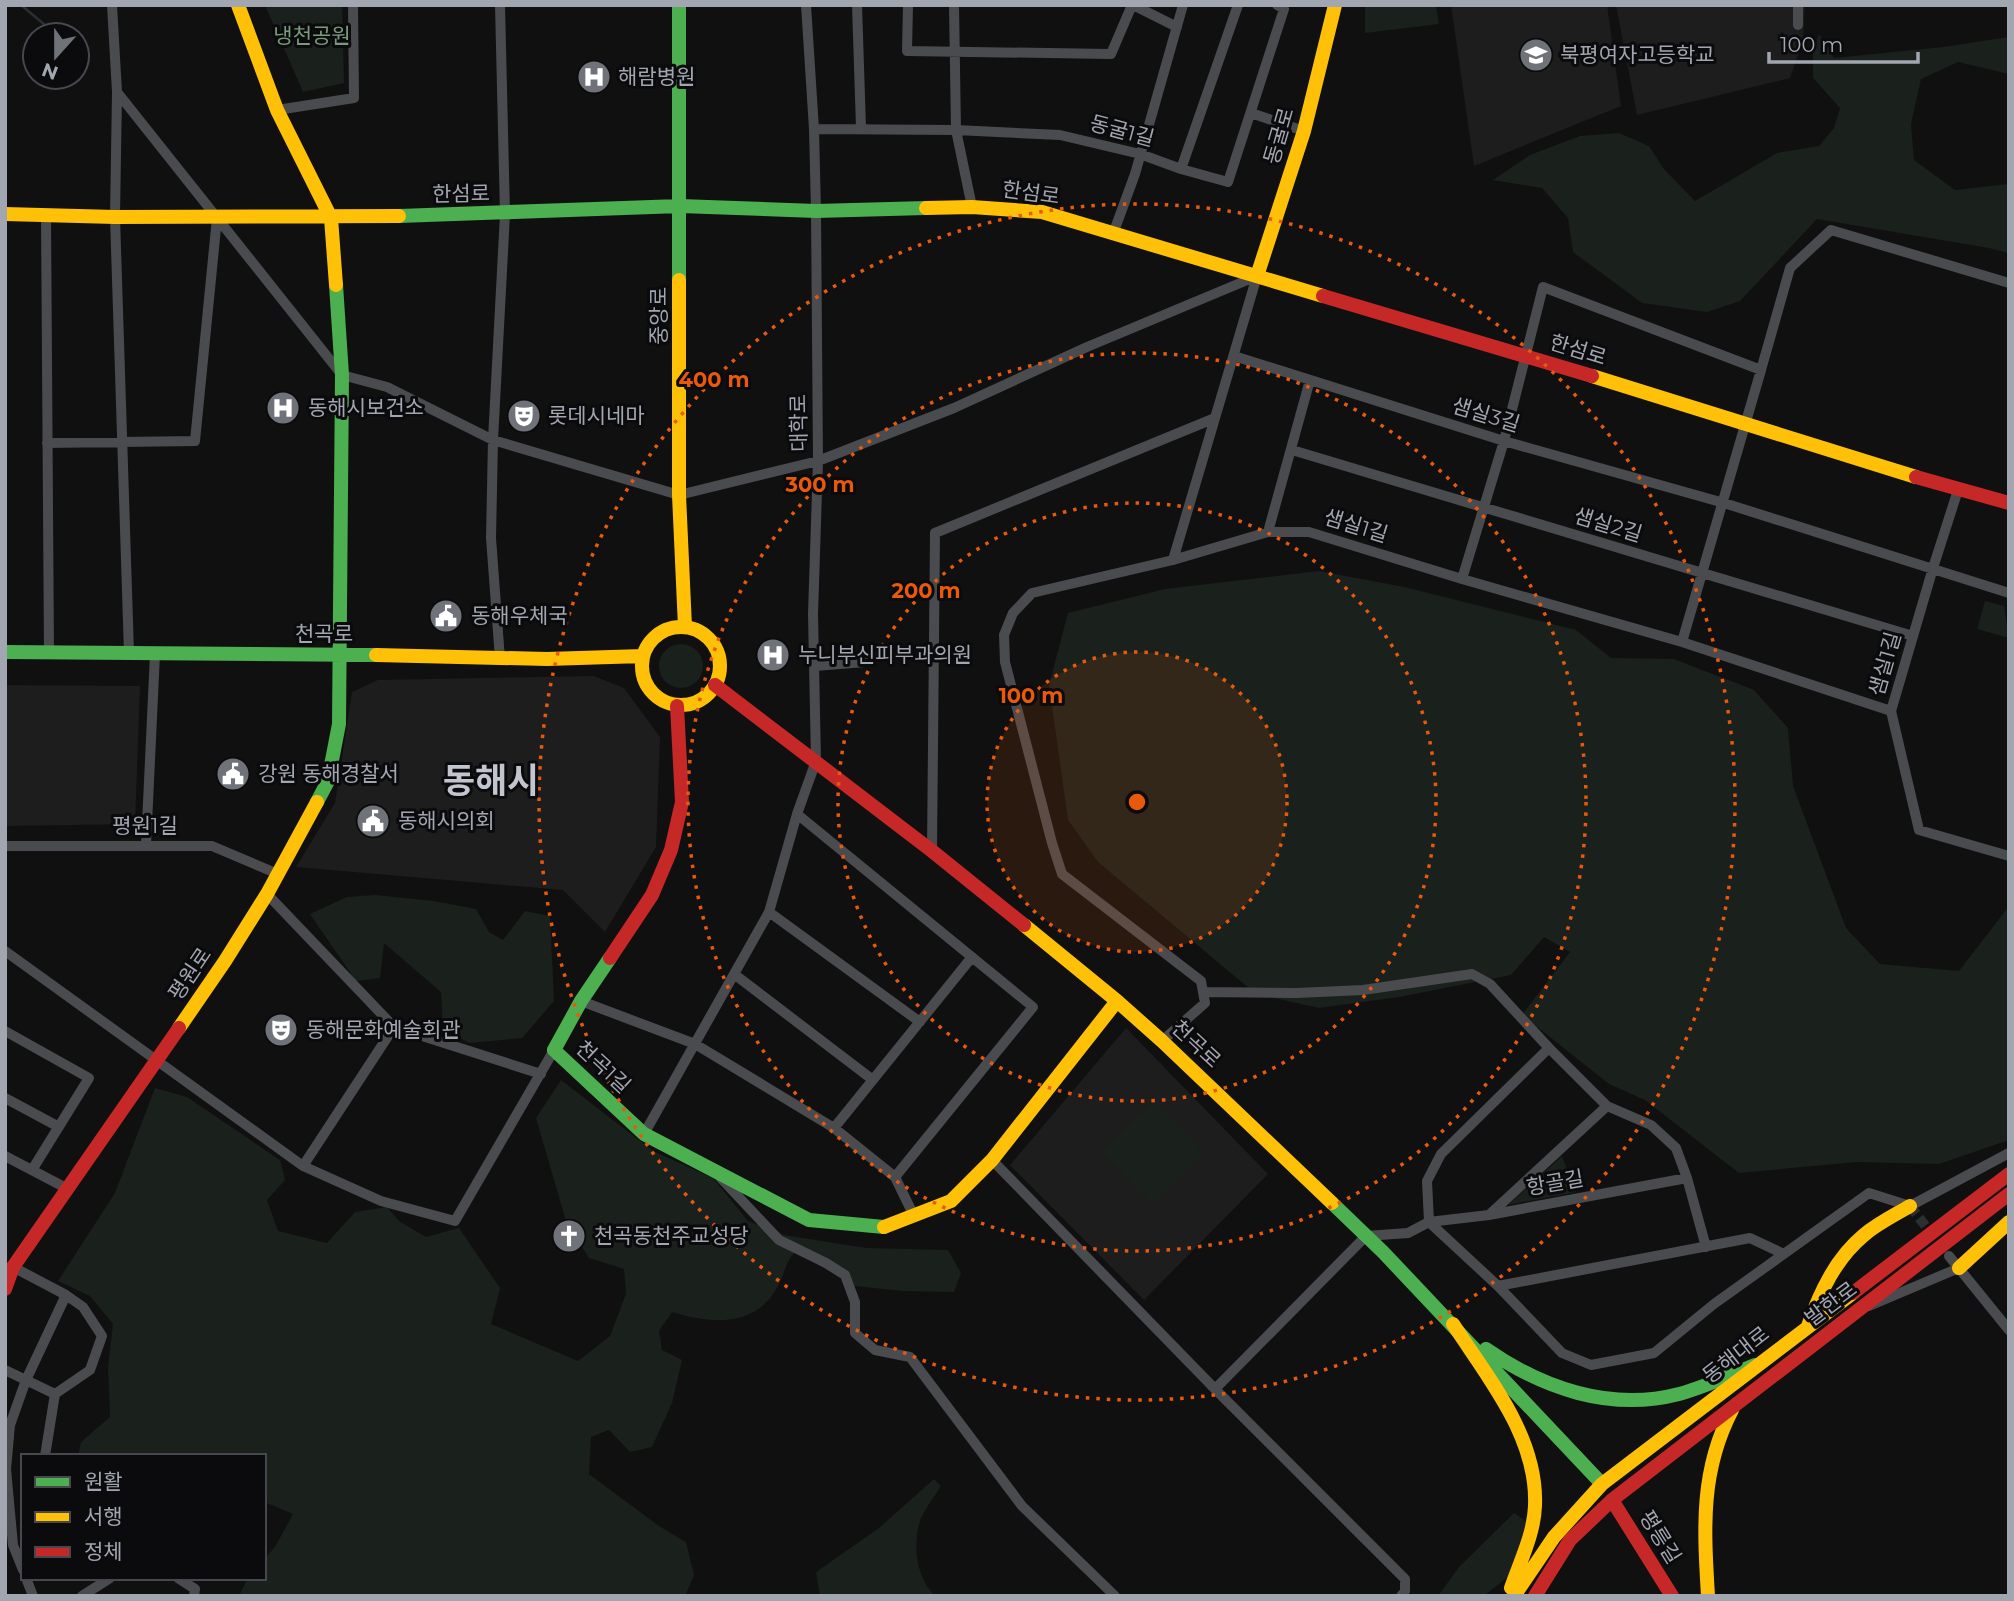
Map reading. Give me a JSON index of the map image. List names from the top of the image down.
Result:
{
  "streets": {
    "street": [
      "동굴1길",
      "동굴로",
      "한섬로",
      "중앙로",
      "샘실3길",
      "대학로",
      "샘실2길",
      "샘실1길",
      "천곡로",
      "평원1길",
      "평원로",
      "천곡1길",
      "항골길",
      "발한로",
      "동해대로",
      "평릉길"
    ]
  },
  "crossings": [
    ["동굴1길", "대학로"],
    ["동굴로", "한섬로"],
    ["한섬로", "중앙로"],
    ["한섬로", "대학로"],
    ["한섬로", "샘실1길"],
    ["한섬로", "평원로"],
    ["중앙로", "천곡로"],
    ["중앙로", "천곡1길"],
    ["샘실3길", "샘실1길"],
    ["대학로", "천곡로"],
    ["대학로", "천곡1길"],
    ["샘실2길", "샘실1길"],
    ["천곡로", "평원로"],
    ["천곡로", "천곡1길"],
    ["천곡로", "항골길"],
    ["천곡로", "동해대로"],
    ["천곡로", "평릉길"],
    ["평원1길", "평원로"],
    ["발한로", "평릉길"],
    ["동해대로", "평릉길"]
  ],
  "districts": ["동해시"],
  "parks": ["냉천공원"],
  "places": {
    "school or university": ["북평여자고등학교"],
    "hospital": ["해람병원", "동해시보건소", "누니부신피부과의원"],
    "theatre": ["롯데시네마", "동해문화예술회관"],
    "public building": ["동해우체국", "강원 동해경찰서", "동해시의회"],
    "church": ["천곡동천주교성당"]
  },
  "legend": ["원활", "서행", "정체"],
  "scale_bar": "100 m",
  "north": "bottom",
  "rings": [
    "400 m",
    "300 m",
    "200 m",
    "100 m"
  ]
}
